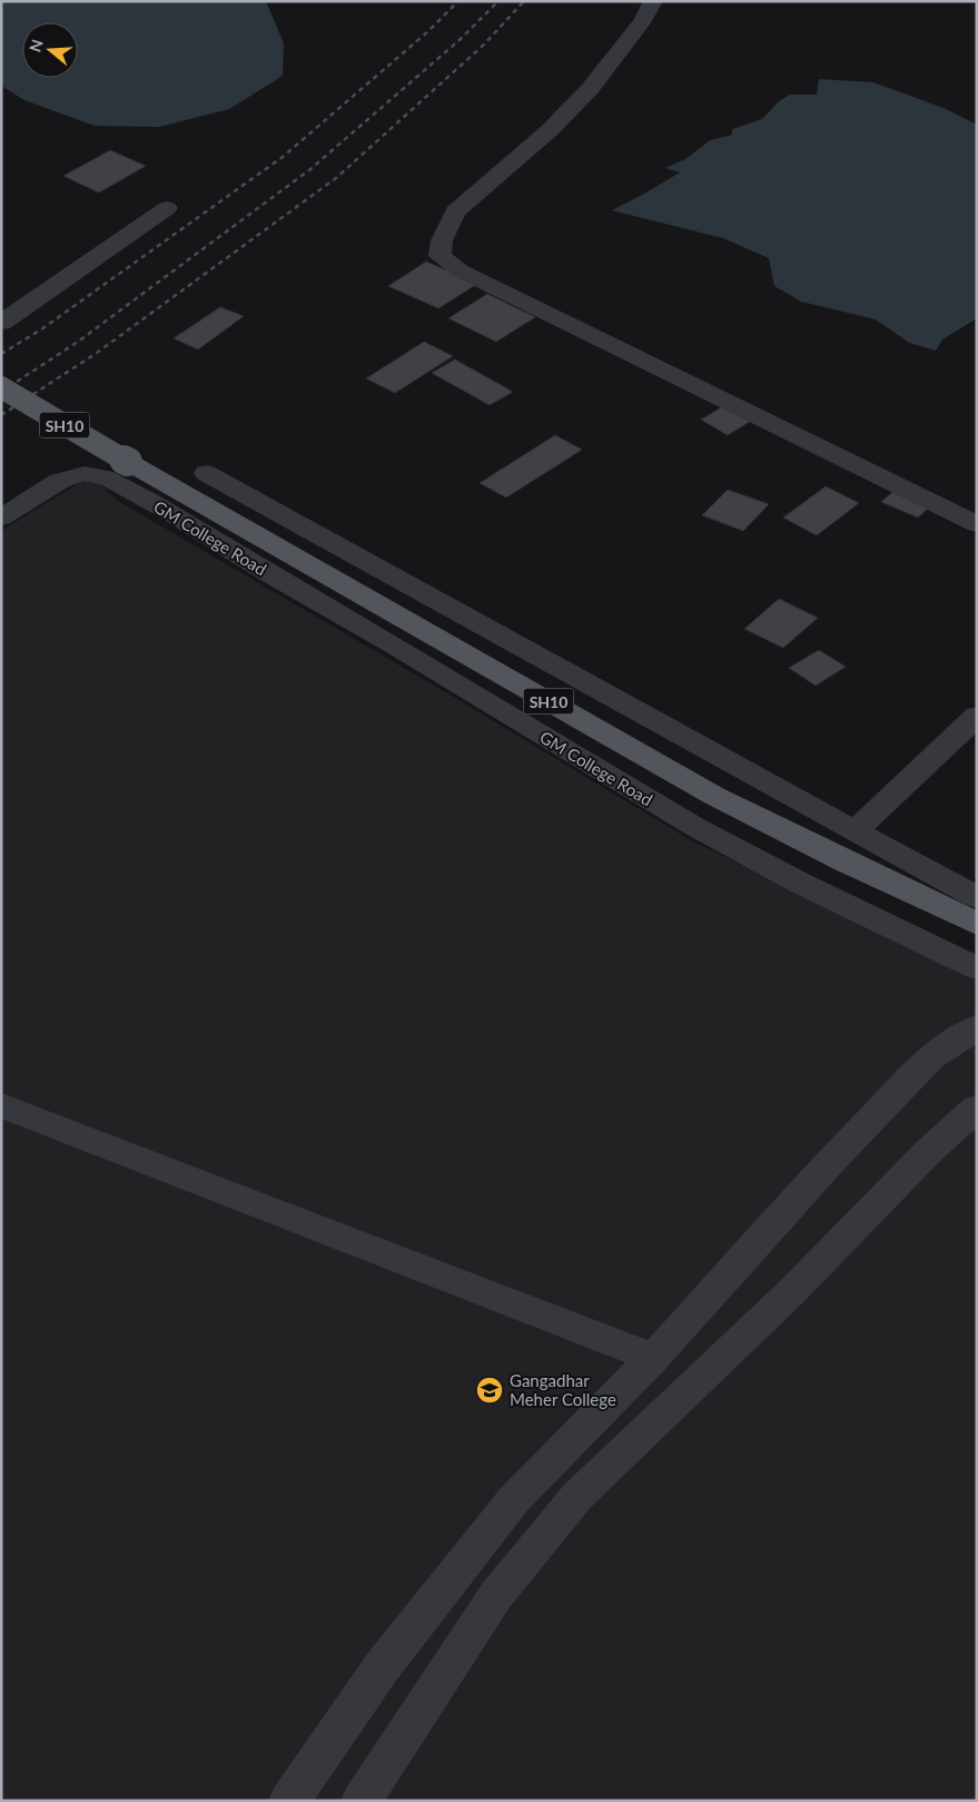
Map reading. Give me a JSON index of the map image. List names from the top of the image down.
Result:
{
  "streets": {
    "main road": ["SH10"],
    "street": ["GM College Road"]
  },
  "places": {
    "school or university": ["Gangadhar Meher College"]
  },
  "north": "left"
}
